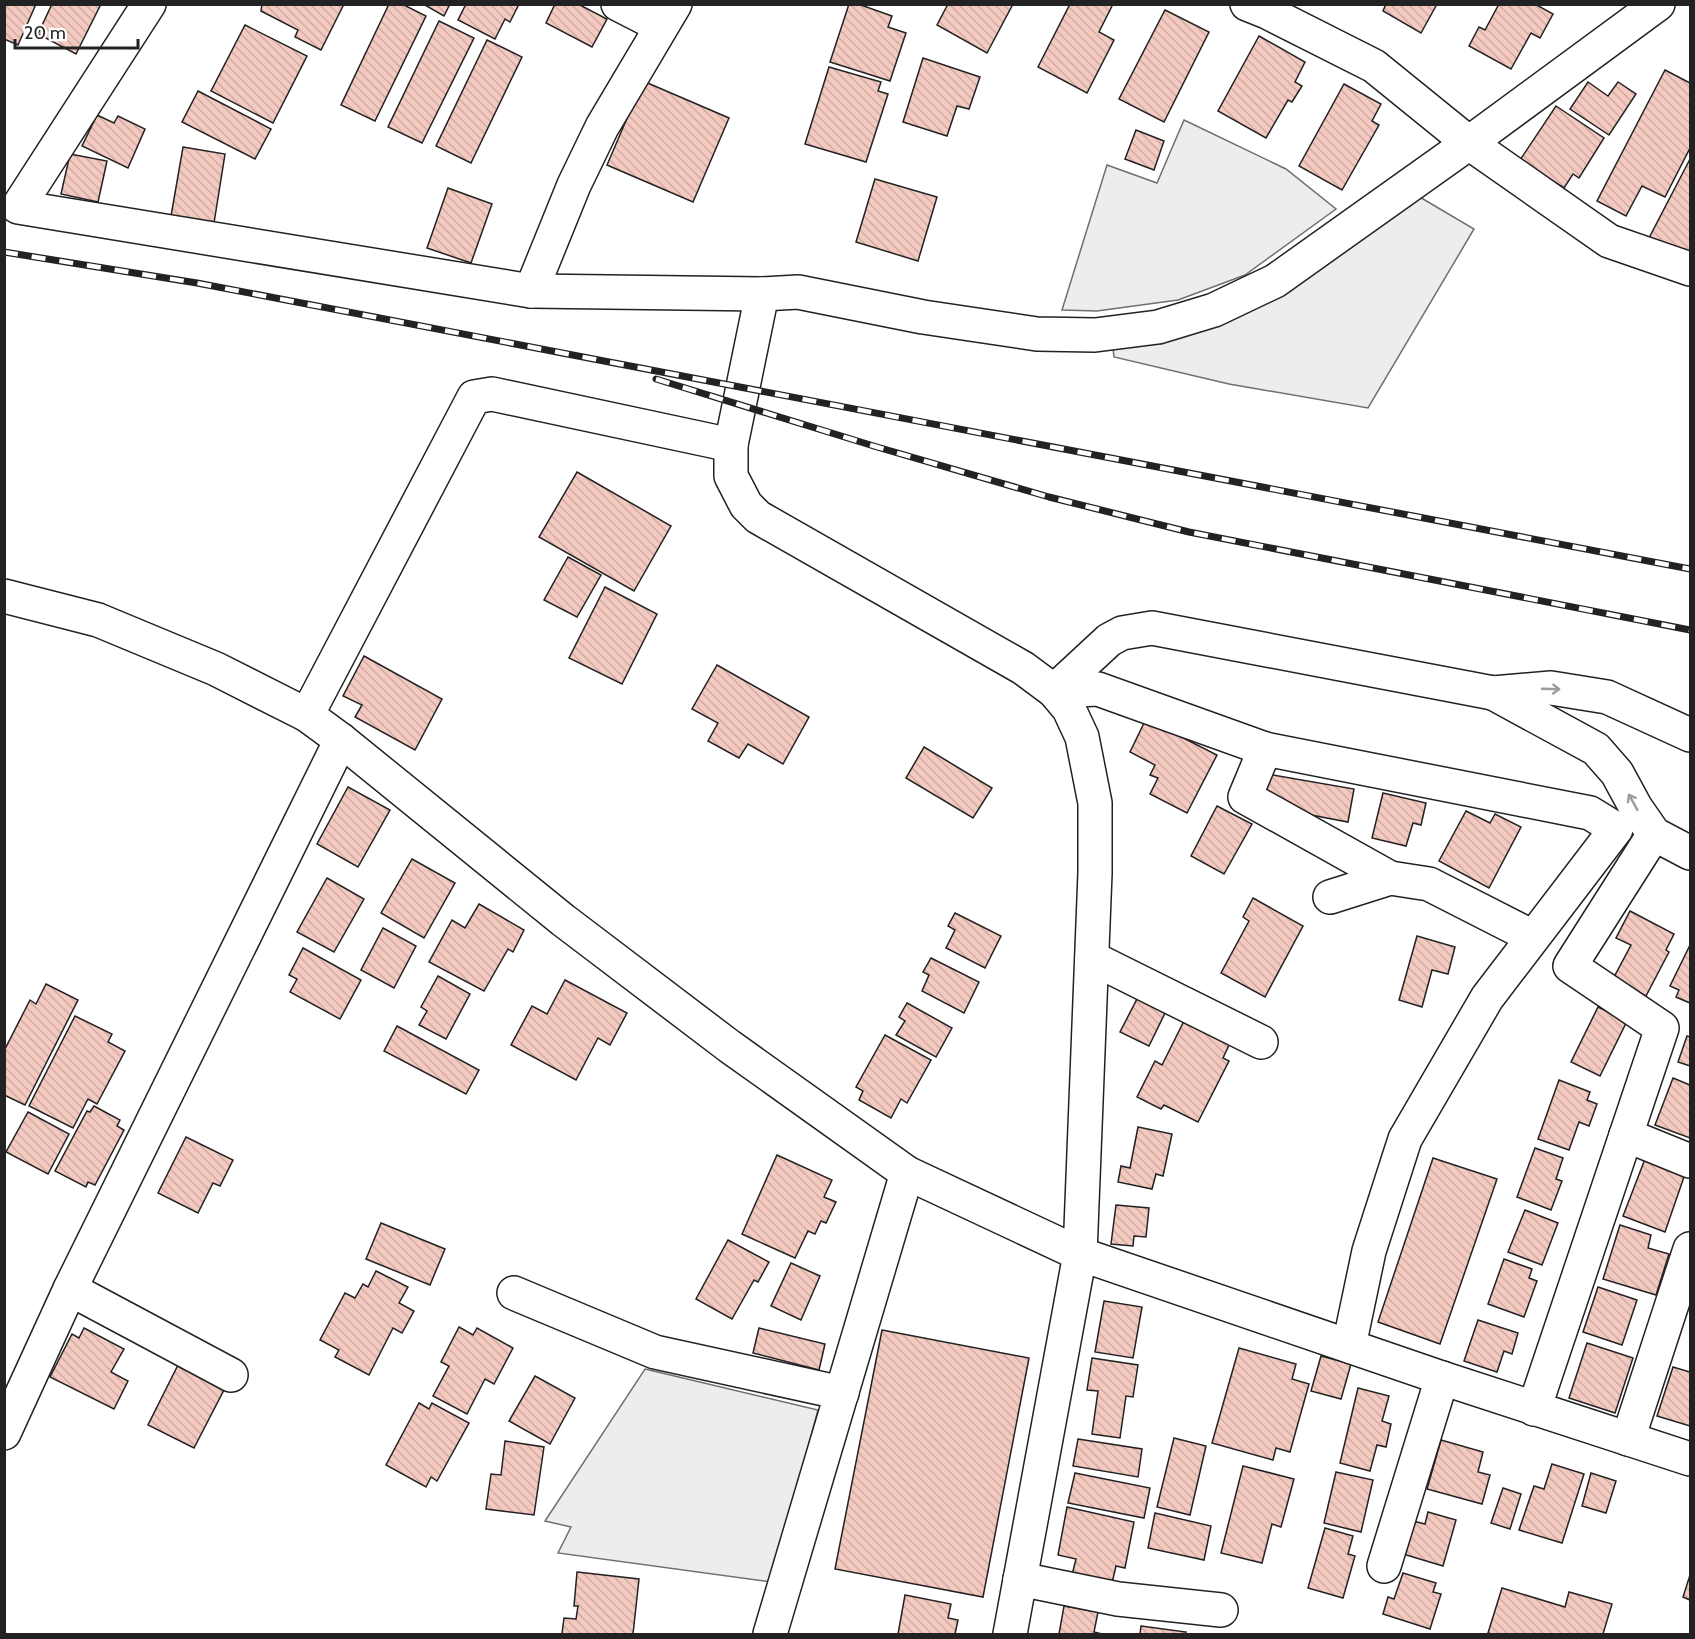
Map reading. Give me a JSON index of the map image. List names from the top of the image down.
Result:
{
  "scale_bar": "20 m"
}
